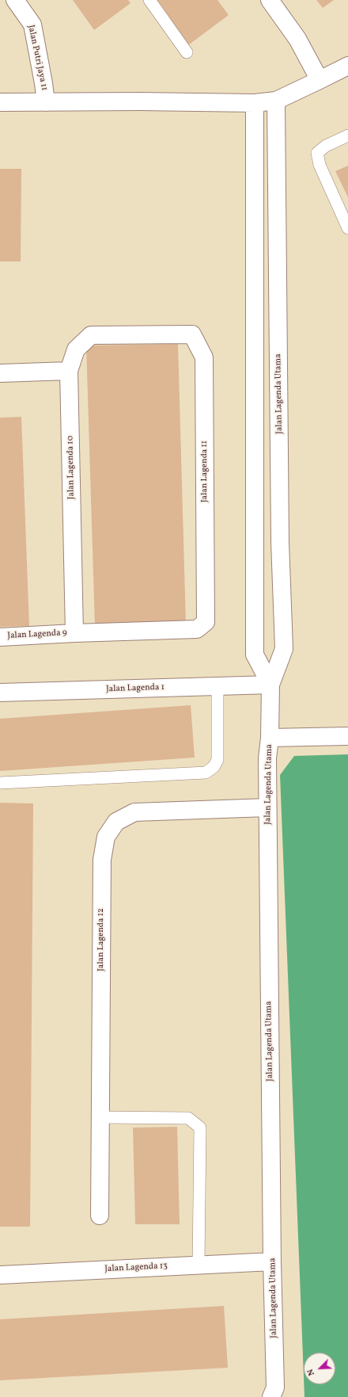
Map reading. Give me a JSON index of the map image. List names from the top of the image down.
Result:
{
  "streets": {
    "street": [
      "Jalan Putri Jaya 11",
      "Jalan Lagenda Utama",
      "Jalan Lagenda 10",
      "Jalan Lagenda 11",
      "Jalan Lagenda 9",
      "Jalan Lagenda 1",
      "Jalan Lagenda 12",
      "Jalan Lagenda 13"
    ]
  },
  "crossings": [
    ["Jalan Lagenda Utama", "Jalan Lagenda 1"],
    ["Jalan Lagenda Utama", "Jalan Lagenda 12"],
    ["Jalan Lagenda Utama", "Jalan Lagenda 13"],
    ["Jalan Lagenda 10", "Jalan Lagenda 11"],
    ["Jalan Lagenda 10", "Jalan Lagenda 9"],
    ["Jalan Lagenda 11", "Jalan Lagenda 9"]
  ],
  "north": "bottom left"
}
